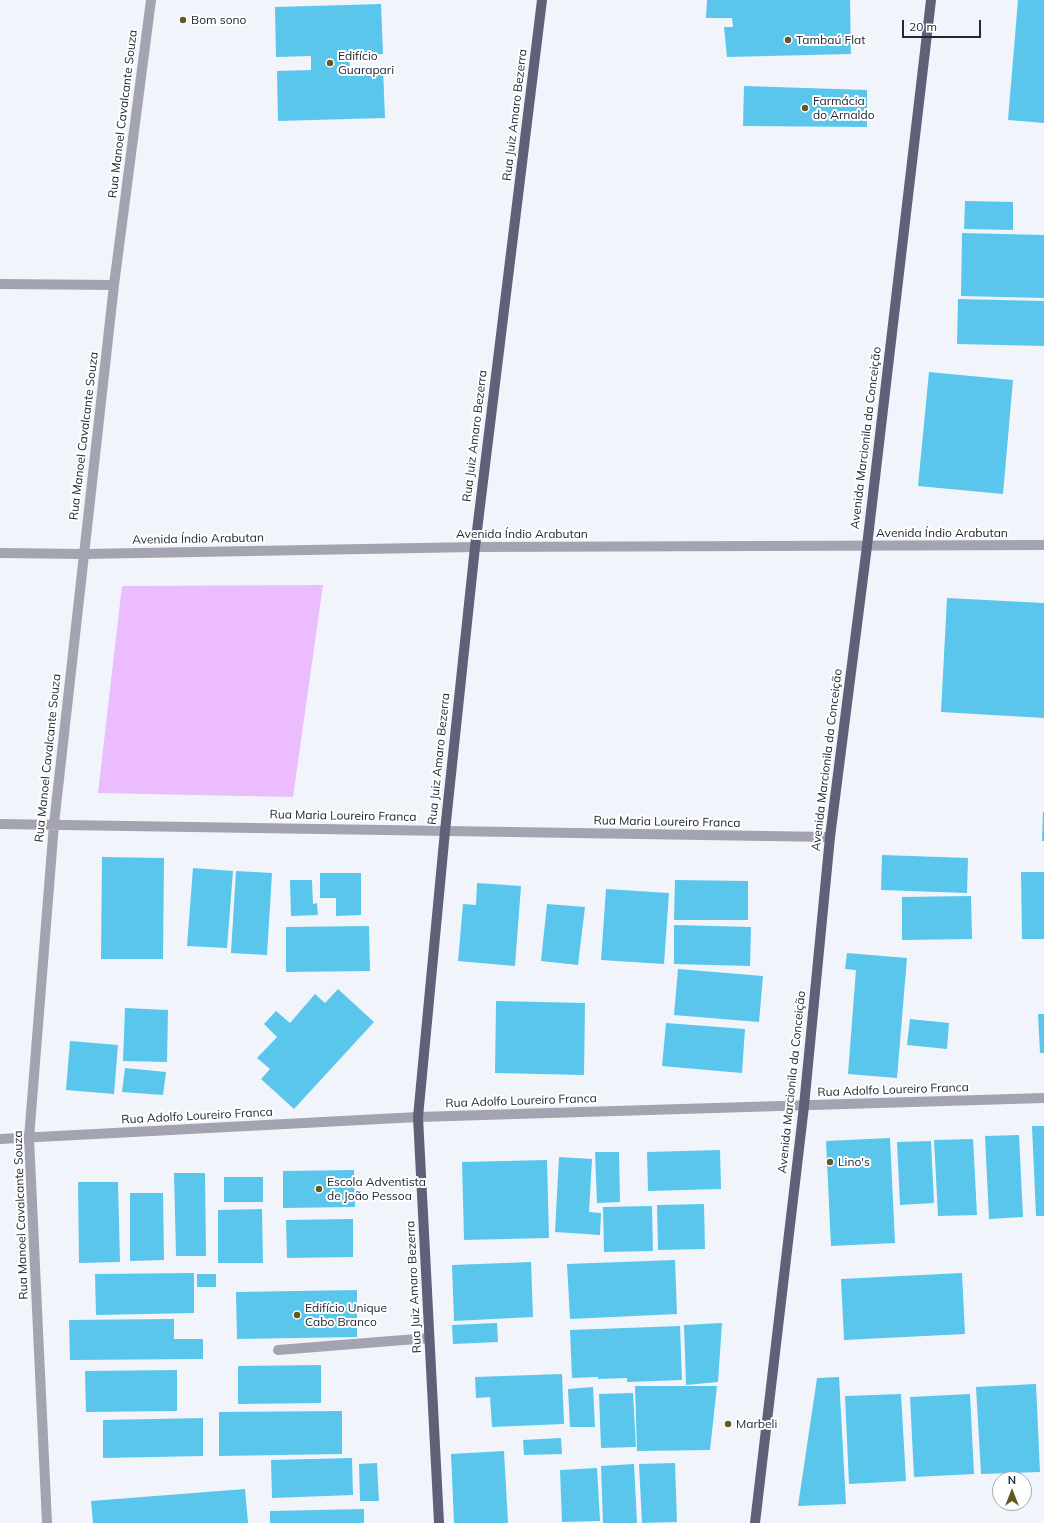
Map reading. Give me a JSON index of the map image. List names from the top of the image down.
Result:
{
  "streets": {
    "main road": ["Rua Juiz Amaro Bezerra", "Avenida Marcionila da Conceição"],
    "street": [
      "Rua Manoel Cavalcante Souza",
      "Avenida Índio Arabutan",
      "Rua Maria Loureiro Franca",
      "Rua Adolfo Loureiro Franca"
    ]
  },
  "crossings": [
    ["Rua Manoel Cavalcante Souza", "Avenida Índio Arabutan"],
    ["Rua Manoel Cavalcante Souza", "Rua Maria Loureiro Franca"],
    ["Rua Manoel Cavalcante Souza", "Rua Adolfo Loureiro Franca"],
    ["Rua Juiz Amaro Bezerra", "Avenida Índio Arabutan"],
    ["Rua Juiz Amaro Bezerra", "Rua Maria Loureiro Franca"],
    ["Rua Juiz Amaro Bezerra", "Rua Adolfo Loureiro Franca"],
    ["Avenida Marcionila da Conceição", "Avenida Índio Arabutan"],
    ["Avenida Marcionila da Conceição", "Rua Maria Loureiro Franca"],
    ["Avenida Marcionila da Conceição", "Rua Adolfo Loureiro Franca"]
  ],
  "places": [
    "Bom sono",
    "Tambaú Flat",
    "Edifício Guarapari",
    "Farmácia do Arnaldo",
    "Lino's",
    "Escola Adventista de João Pessoa",
    "Edifício Unique Cabo Branco",
    "Marbeli"
  ],
  "scale_bar": "20 m",
  "north": "top"
}
